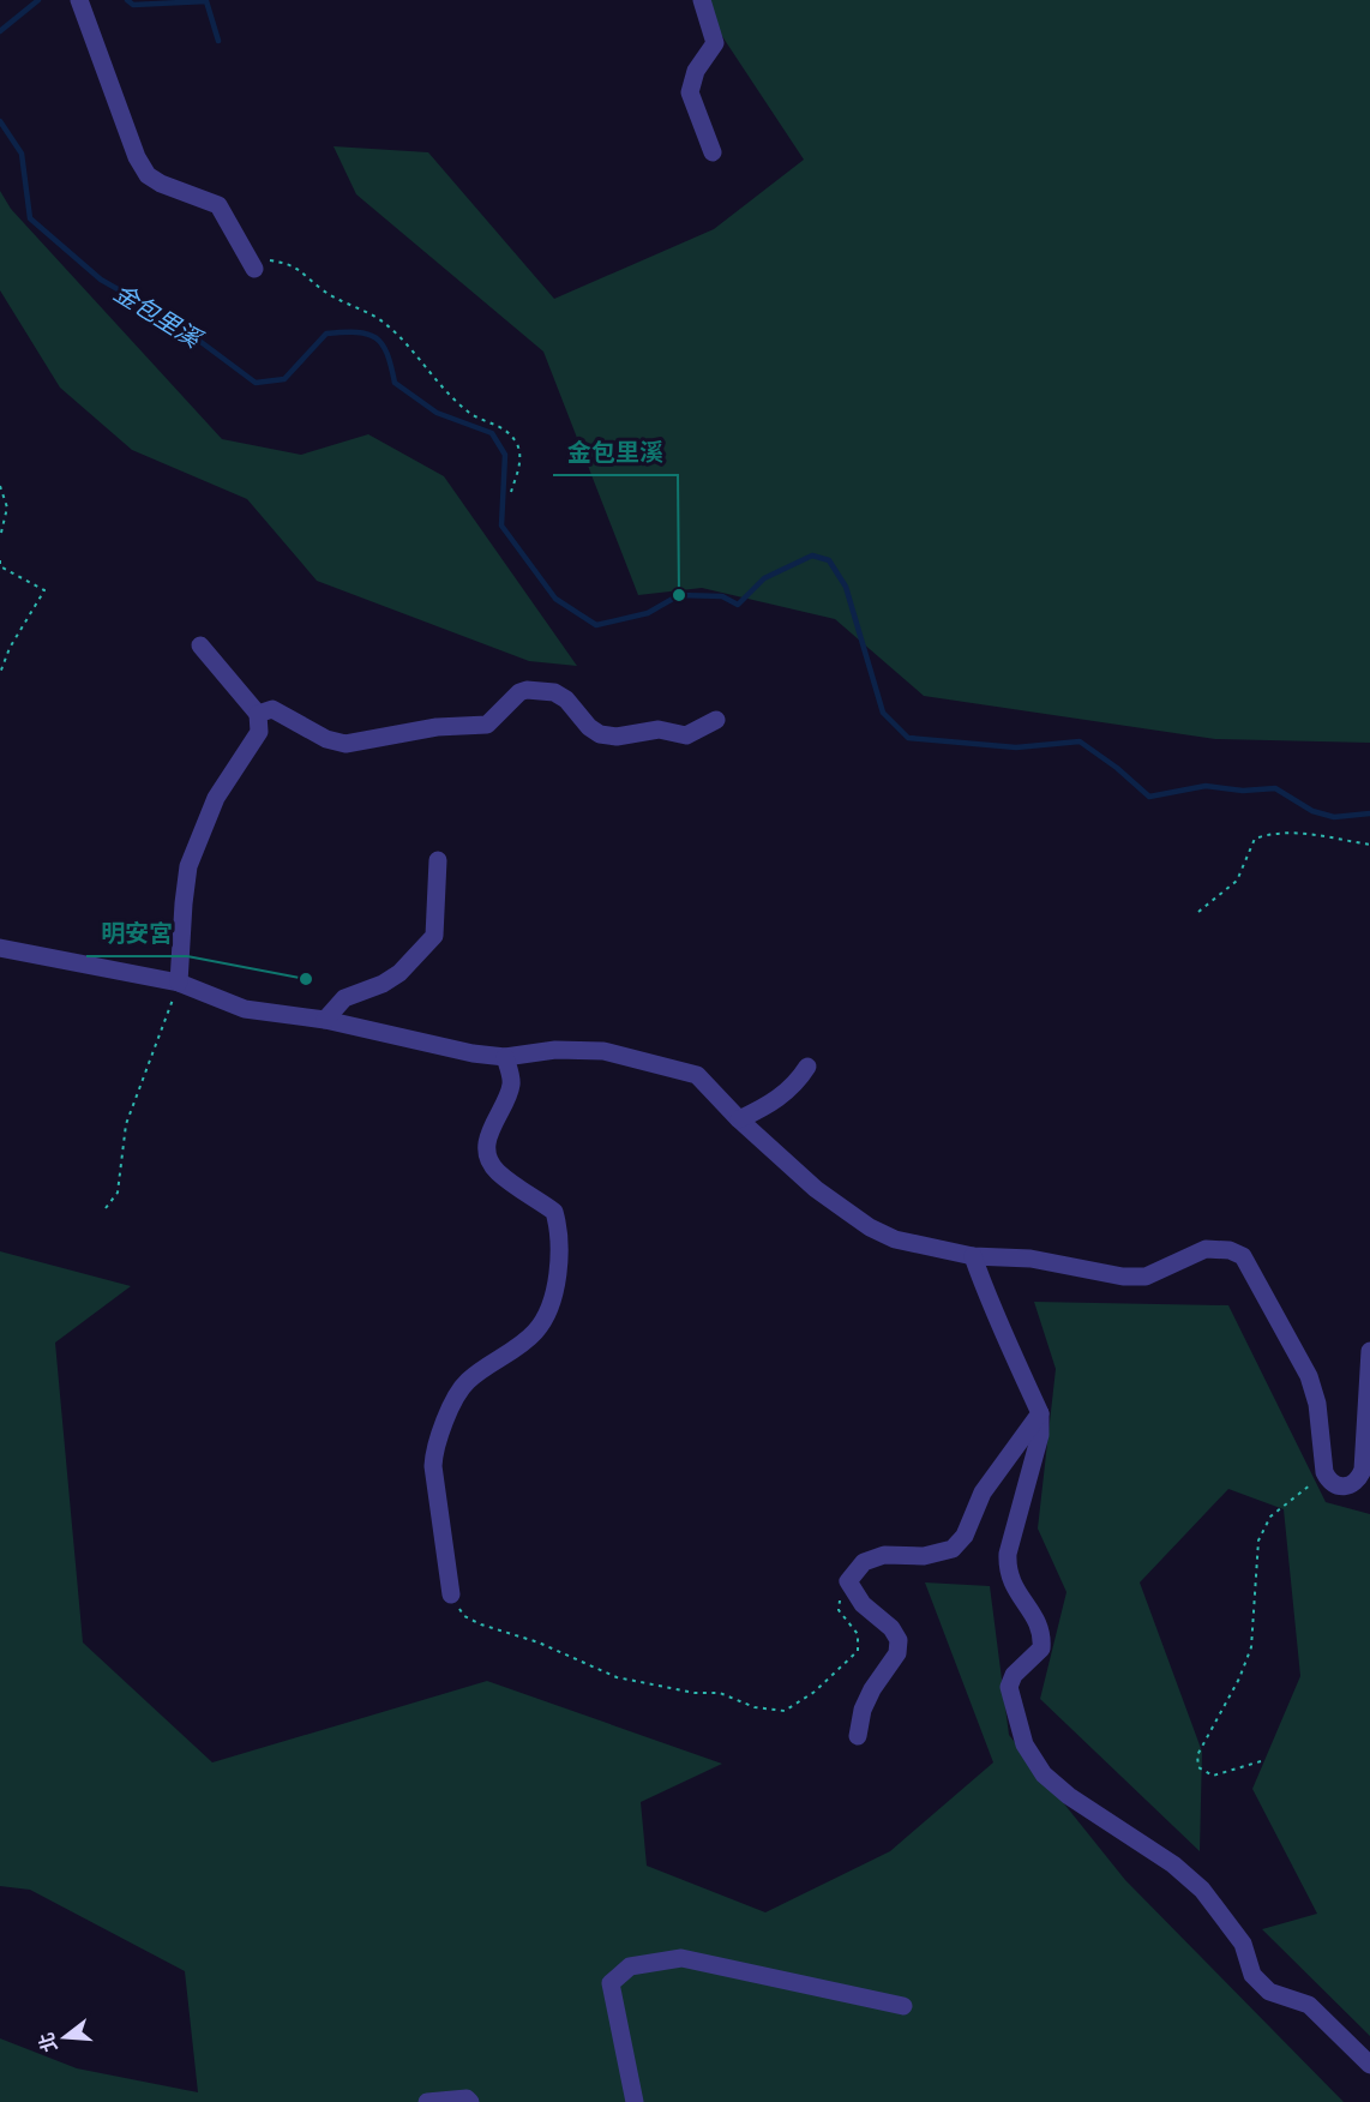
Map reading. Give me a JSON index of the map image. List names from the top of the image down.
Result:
{
  "water": ["金包里溪"],
  "places": ["金包里溪", "明安宮"],
  "north": "left"
}
